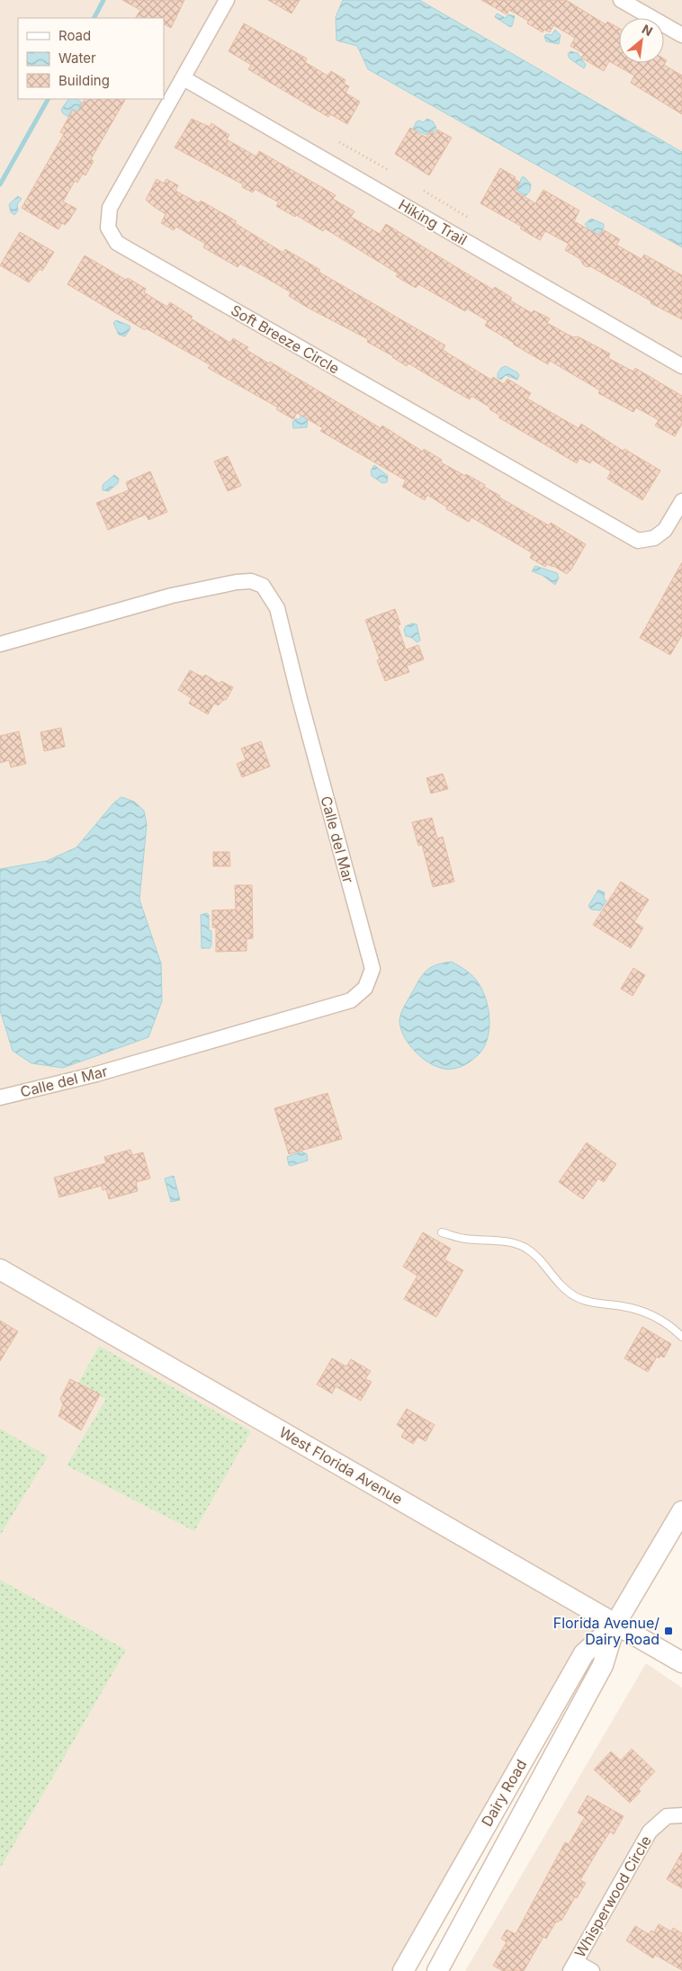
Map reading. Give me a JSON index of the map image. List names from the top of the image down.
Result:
{
  "streets": {
    "street": [
      "Hiking Trail",
      "Soft Breeze Circle",
      "Calle del Mar",
      "West Florida Avenue",
      "Dairy Road",
      "Whisperwood Circle"
    ]
  },
  "crossings": [
    ["Hiking Trail", "Soft Breeze Circle"],
    ["West Florida Avenue", "Dairy Road"]
  ],
  "places": {
    "transit": ["Florida Avenue/ Dairy Road"]
  },
  "legend": ["Road", "Water", "Building"],
  "north": "top right"
}
